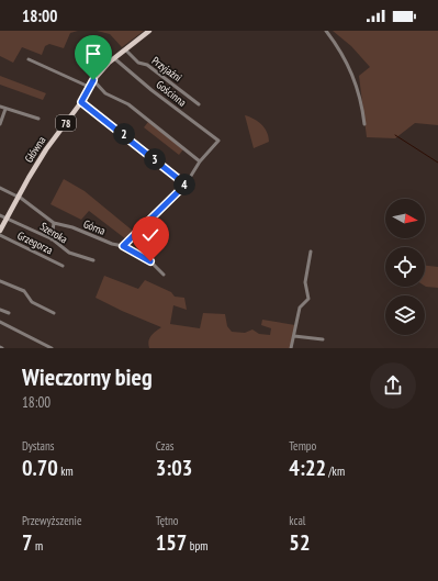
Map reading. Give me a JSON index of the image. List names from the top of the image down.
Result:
{
  "streets": {
    "main road": ["78", "Główna"],
    "street": [
      "Przyjaźni",
      "Gościnna",
      "Górna",
      "Szeroka",
      "Grzegorza"
    ]
  },
  "crossings": [
    ["Przyjaźni", "Główna"],
    ["Gościnna", "Główna"],
    ["Główna", "Górna"],
    ["Główna", "Szeroka"]
  ],
  "north": "right",
  "page": {
    "status": "18:00",
    "pins": ["2", "3", "4"],
    "heading": ["Wieczorny bieg", "18:00"],
    "stats": [
      ["Dystans", "0.70 km"],
      ["Czas", "3:03"],
      ["Tempo", "4:22 /km"],
      ["Przewyższenie", "7 m"],
      ["Tętno", "157 bpm"],
      ["kcal", "52"]
    ]
  }
}
